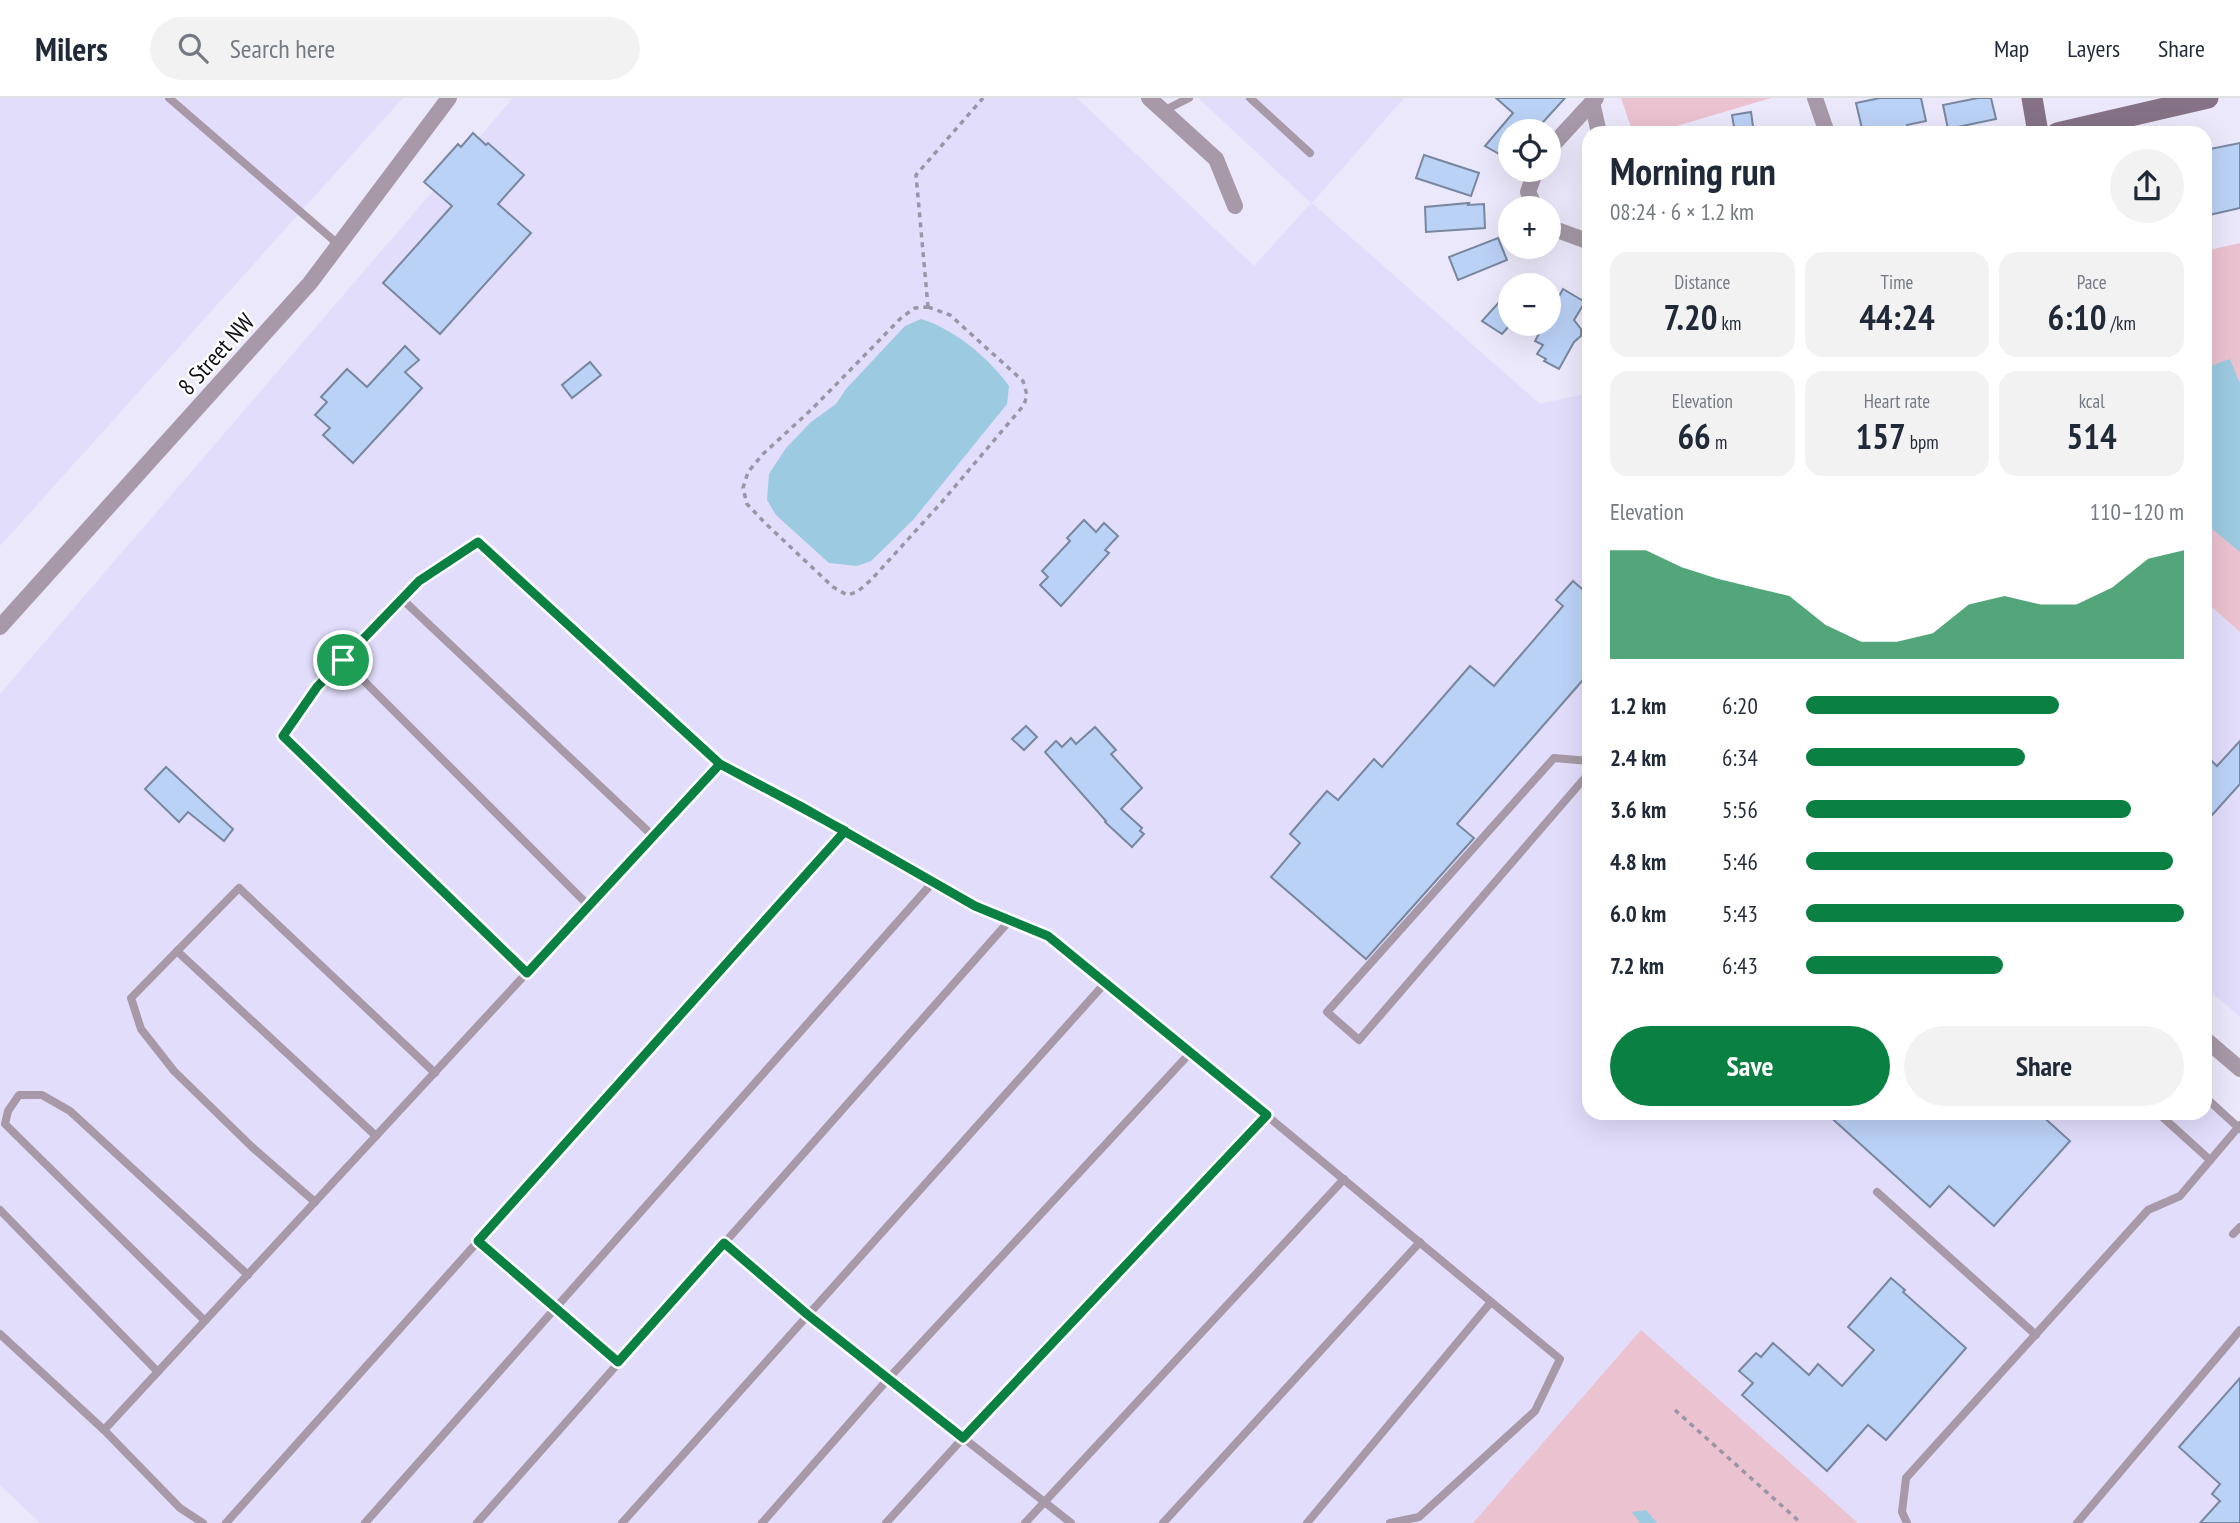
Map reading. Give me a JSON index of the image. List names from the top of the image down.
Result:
{
  "streets": {
    "street": ["8 Street NW"]
  },
  "page": {
    "header": "Milers",
    "search": "Search here",
    "nav": ["Map", "Layers", "Share"],
    "map_buttons": ["+", "−"],
    "heading": ["Morning run", "08:24 · 6 × 1.2 km"],
    "stats": [
      ["Distance", "7.20 km"],
      ["Time", "44:24"],
      ["Pace", "6:10 /km"],
      ["Elevation", "66 m"],
      ["Heart rate", "157 bpm"],
      ["kcal", "514"]
    ],
    "chart": ["Elevation", "110–120 m"],
    "list": [
      {
        "name": "1.2 km",
        "note": "6:20"
      },
      {
        "name": "2.4 km",
        "note": "6:34"
      },
      {
        "name": "3.6 km",
        "note": "5:56"
      },
      {
        "name": "4.8 km",
        "note": "5:46"
      },
      {
        "name": "6.0 km",
        "note": "5:43"
      },
      {
        "name": "7.2 km",
        "note": "6:43"
      }
    ],
    "buttons": ["Save", "Share"]
  }
}
